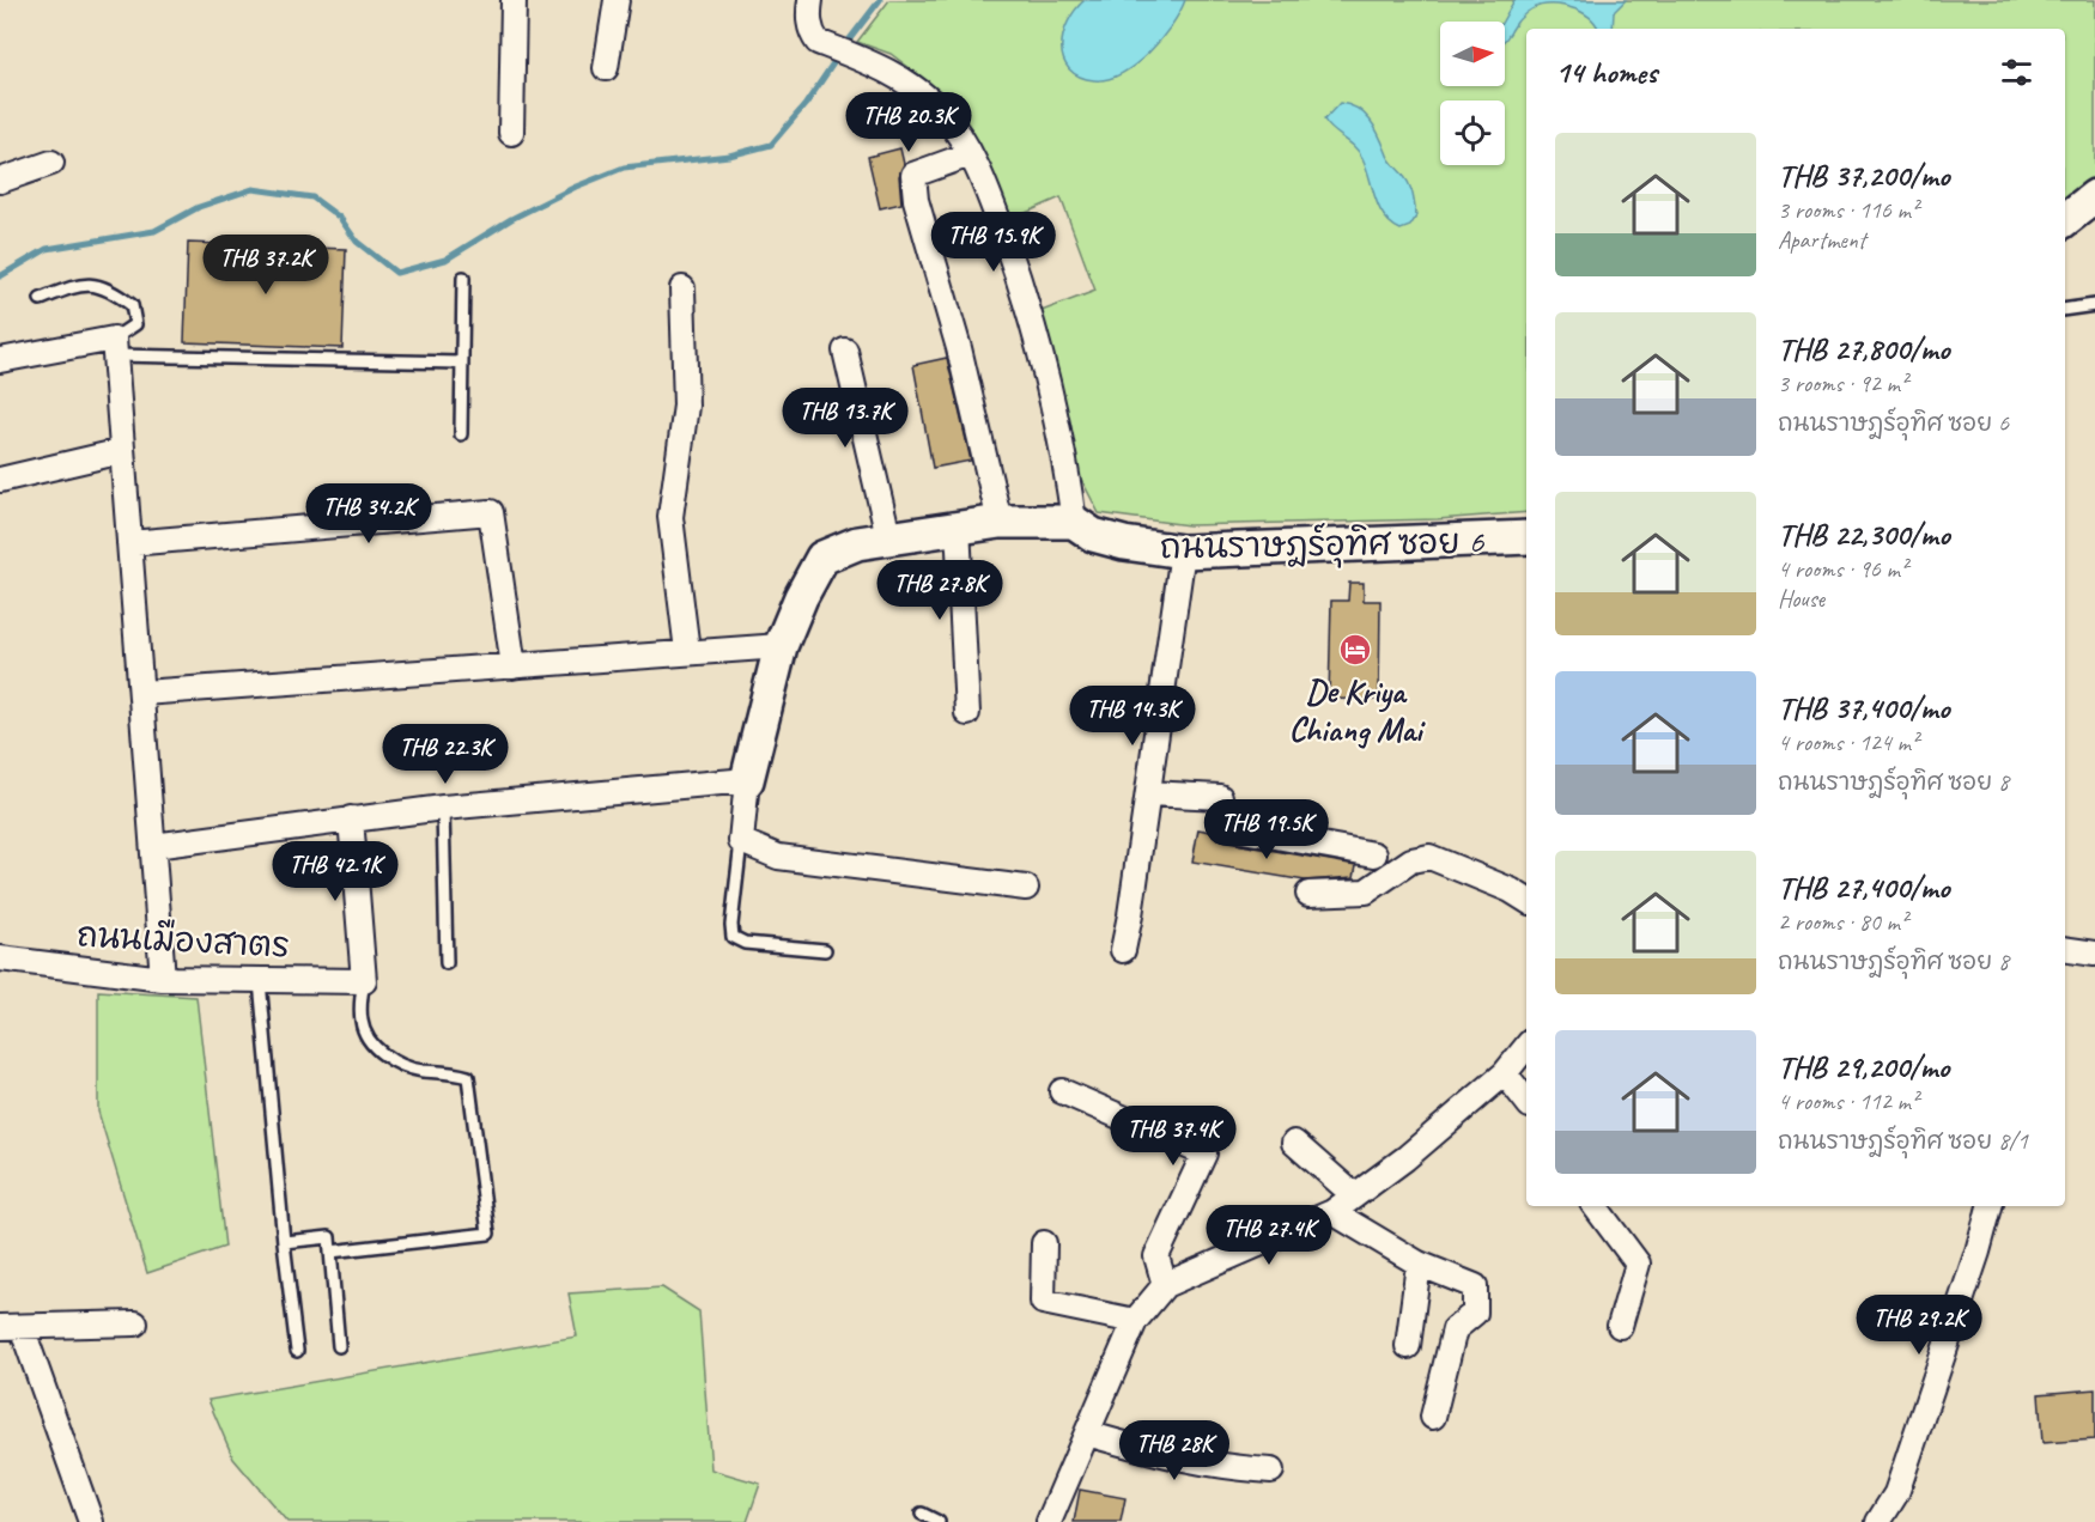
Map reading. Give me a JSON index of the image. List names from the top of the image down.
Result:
{
  "streets": {
    "street": ["ถนนราษฎร์อุทิศ ซอย 6", "ถนนเมืองสาตร"]
  },
  "places": {
    "hotel": ["De Kriya Chiang Mai"]
  },
  "north": "right",
  "page": {
    "heading": "14 homes",
    "price": [
      "THB 20.3K",
      "THB 15.9K",
      "THB 37.2K",
      "THB 13.7K",
      "THB 34.2K",
      "THB 27.8K",
      "THB 14.3K",
      "THB 22.3K",
      "THB 19.5K",
      "THB 42.1K",
      "THB 37.4K",
      "THB 27.4K",
      "THB 29.2K",
      "THB 28K"
    ],
    "list": [
      {
        "name": "THB 37,200/mo",
        "note": "3 rooms · 116 m² · Apartment"
      },
      {
        "name": "THB 27,800/mo",
        "note": "3 rooms · 92 m² · ถนนราษฎร์อุทิศ ซอย 6"
      },
      {
        "name": "THB 22,300/mo",
        "note": "4 rooms · 96 m² · House"
      },
      {
        "name": "THB 37,400/mo",
        "note": "4 rooms · 124 m² · ถนนราษฎร์อุทิศ ซอย 8"
      },
      {
        "name": "THB 27,400/mo",
        "note": "2 rooms · 80 m² · ถนนราษฎร์อุทิศ ซอย 8"
      },
      {
        "name": "THB 29,200/mo",
        "note": "4 rooms · 112 m² · ถนนราษฎร์อุทิศ ซอย 8/1"
      }
    ]
  }
}
